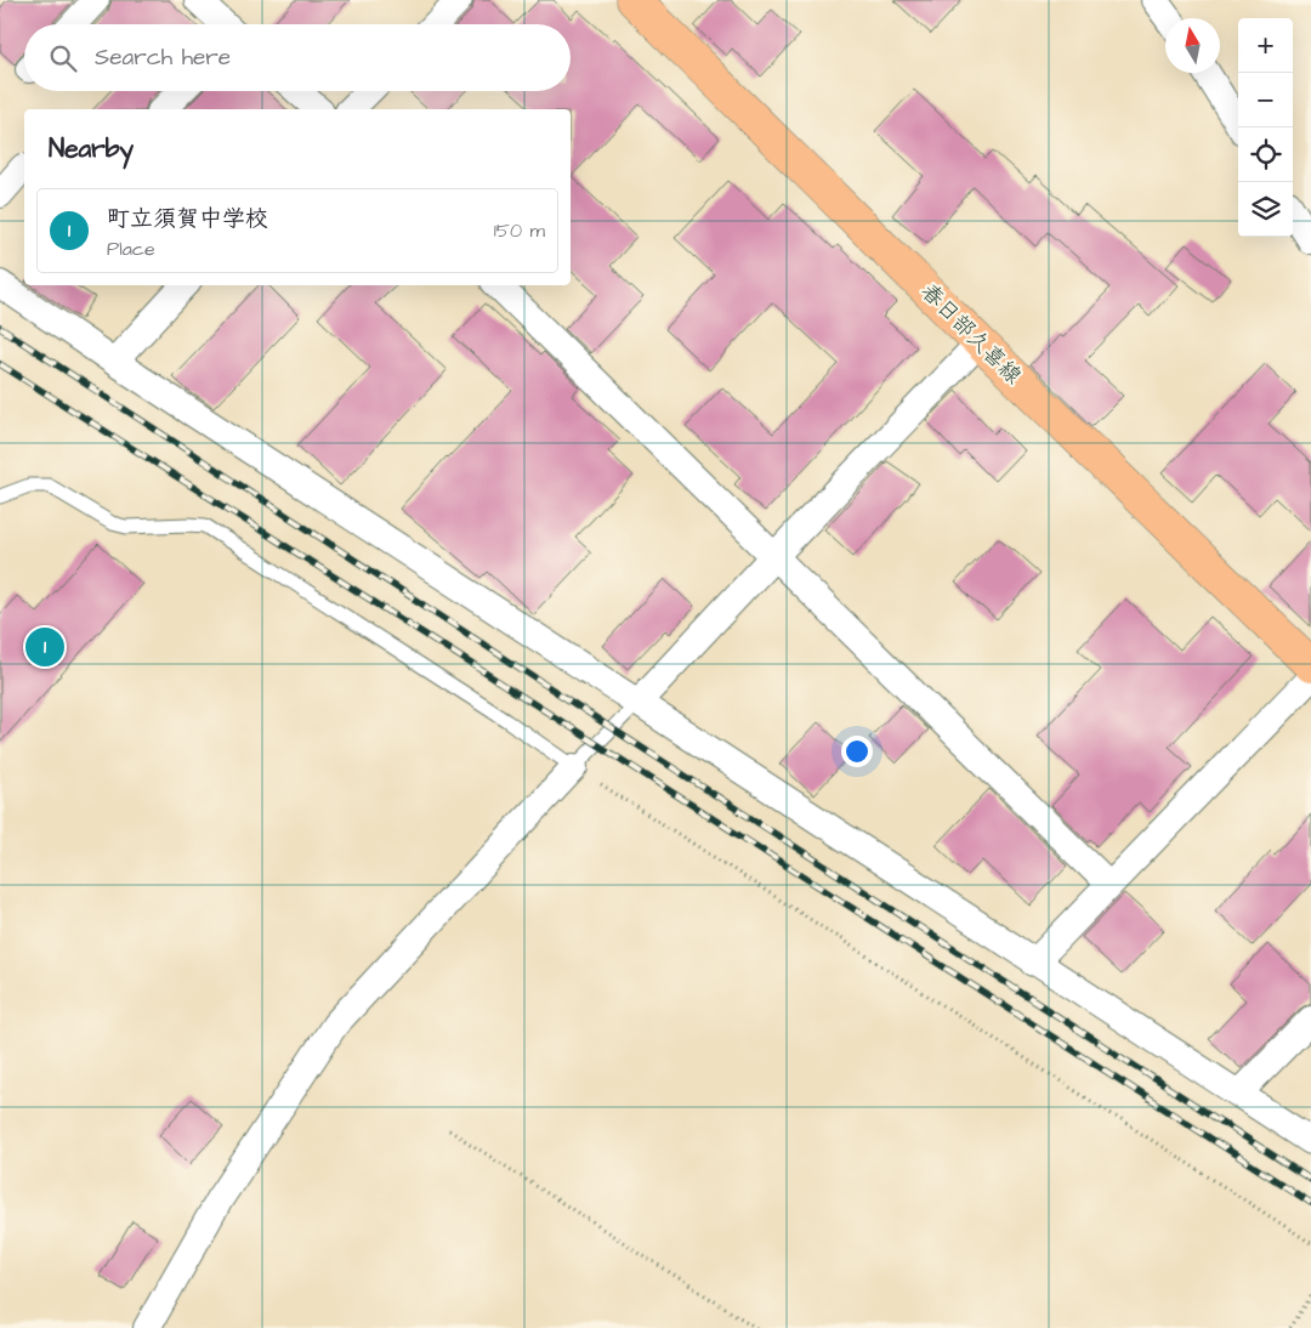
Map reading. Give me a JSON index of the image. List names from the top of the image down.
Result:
{
  "streets": {
    "main road": ["春日部久喜線"]
  },
  "north": "top",
  "page": {
    "map_buttons": ["+", "−"],
    "search": "Search here",
    "heading": "Nearby",
    "list": [
      {
        "mark": "1",
        "name": "町立須賀中学校",
        "note": "Place",
        "value": "150 m"
      }
    ],
    "pins": "1"
  }
}
